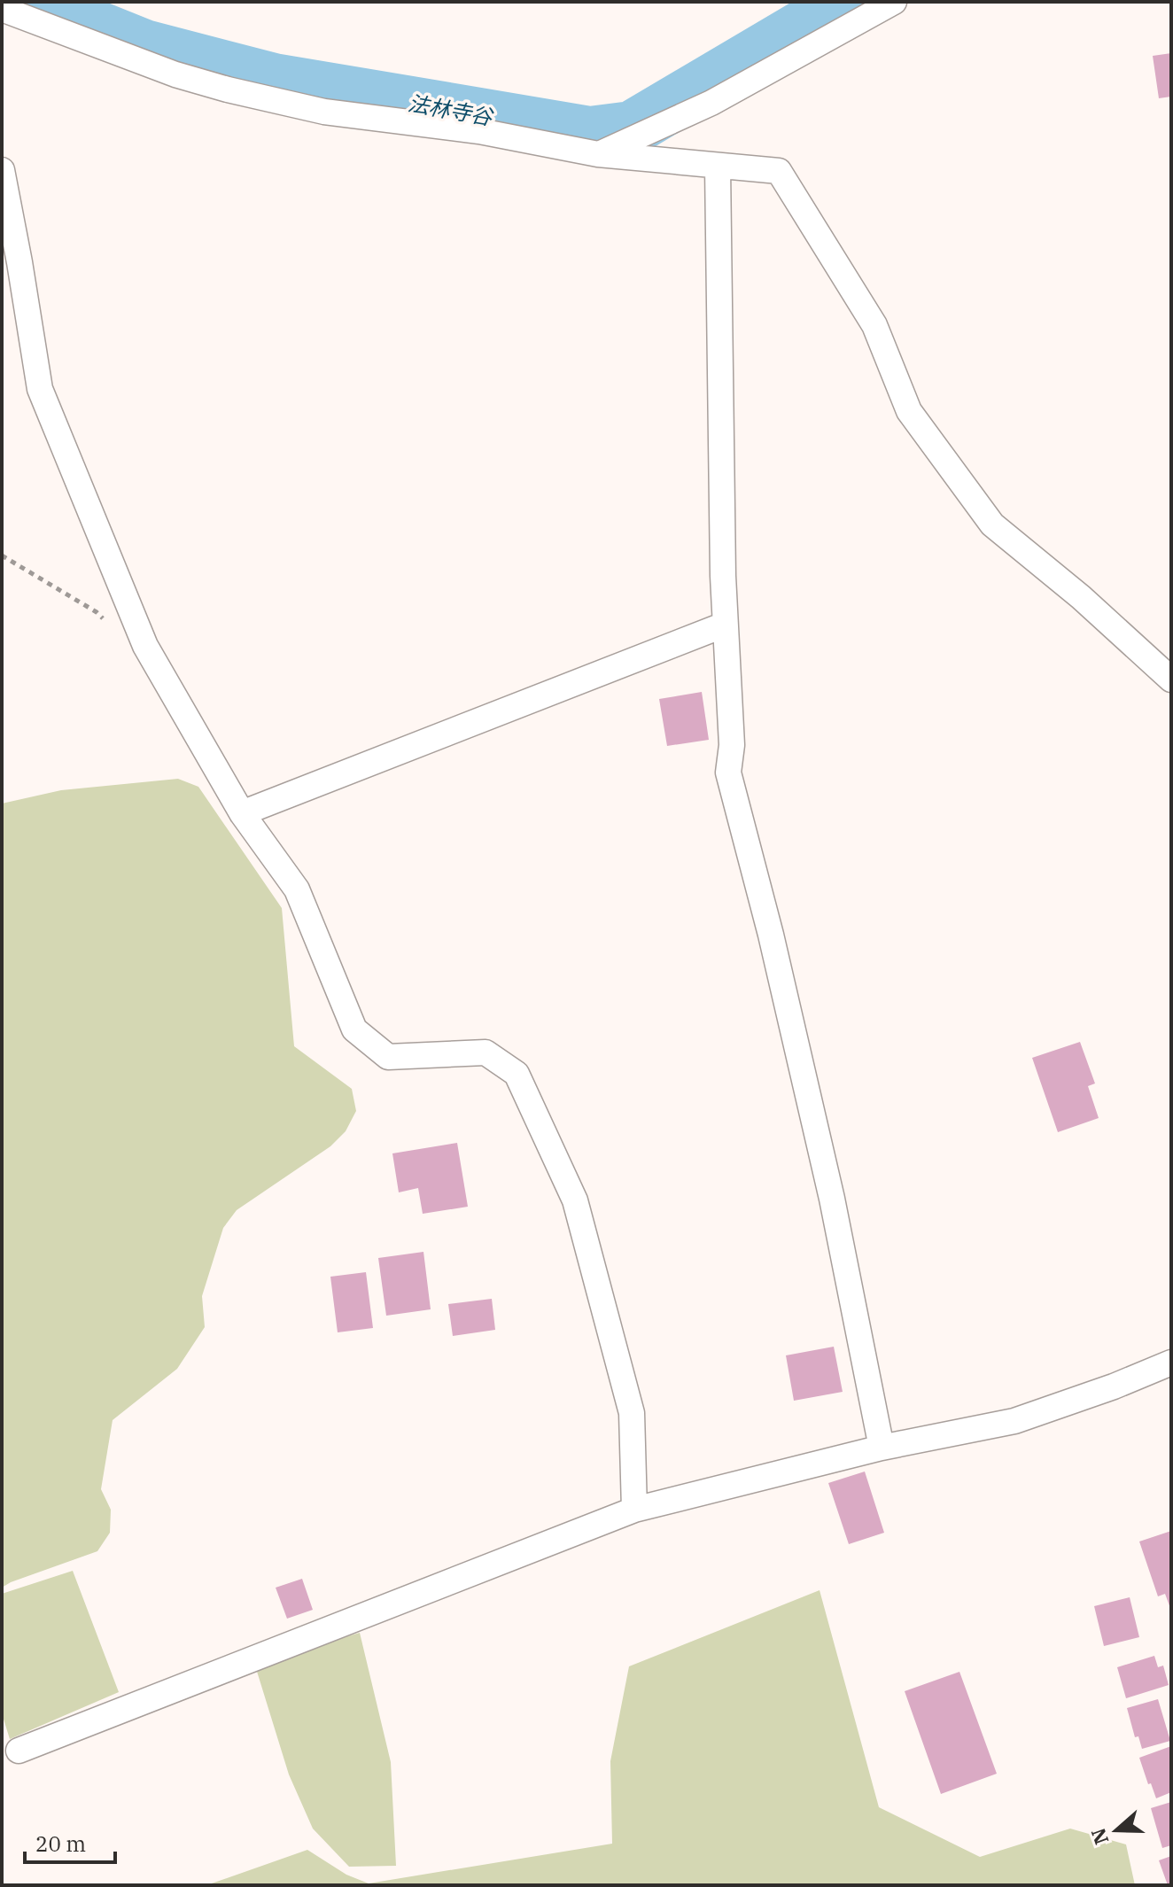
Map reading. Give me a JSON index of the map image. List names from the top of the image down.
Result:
{
  "water": ["法林寺谷"],
  "scale_bar": "20 m",
  "north": "left"
}
